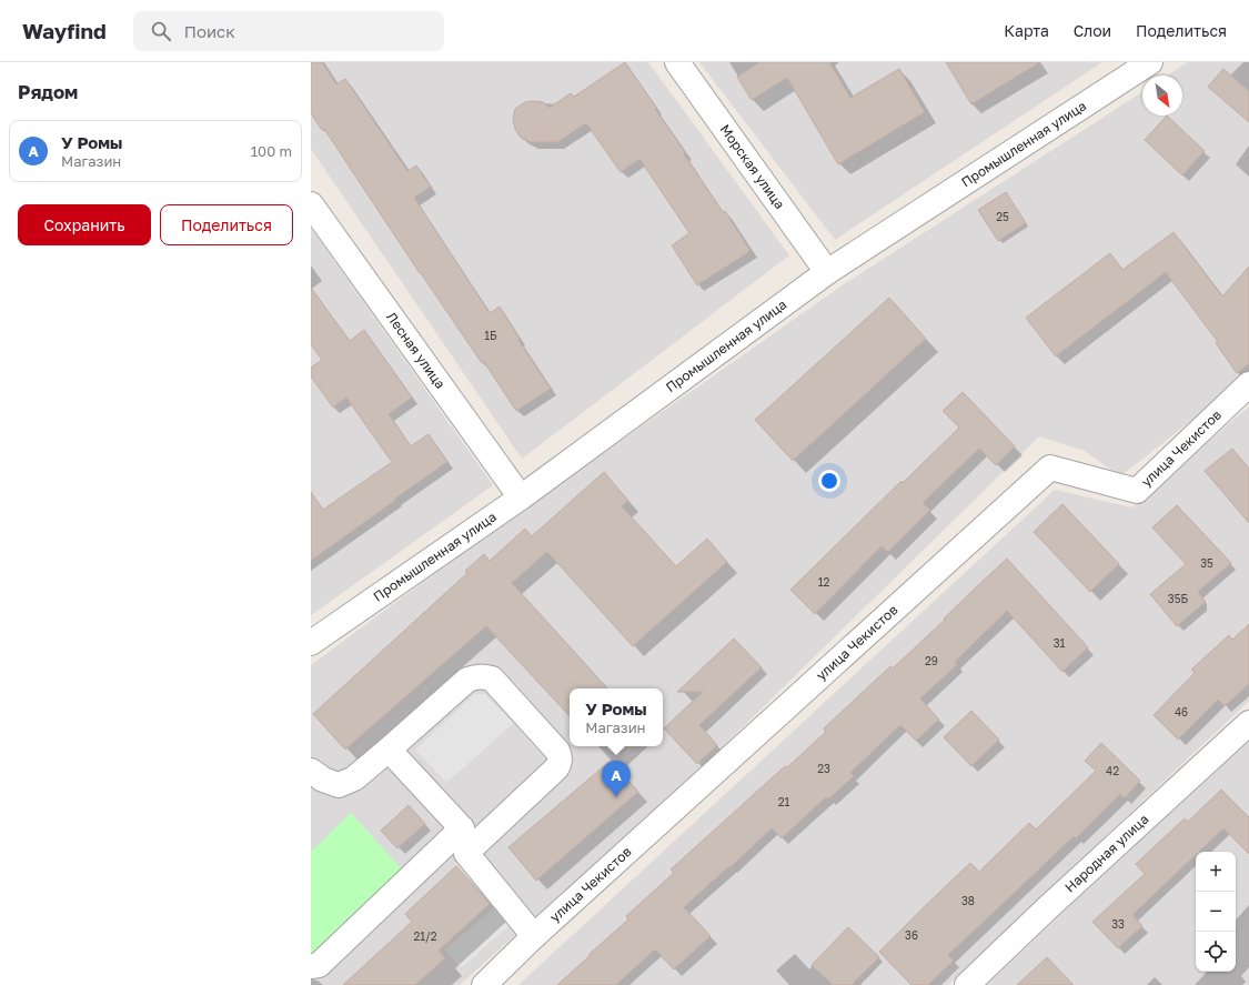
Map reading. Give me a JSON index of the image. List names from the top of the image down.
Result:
{
  "streets": {
    "street": [
      "Промышленная улица",
      "Морская улица",
      "Лесная улица",
      "улица Чекистов",
      "Народная улица"
    ]
  },
  "crossings": [
    ["Промышленная улица", "Морская улица"],
    ["Промышленная улица", "Лесная улица"]
  ],
  "house_numbers": [
    "25",
    "1Б",
    "35",
    "12",
    "35Б",
    "31",
    "29",
    "46",
    "23",
    "42",
    "21",
    "38",
    "33",
    "36",
    "21/2"
  ],
  "north": "bottom right",
  "page": {
    "header": "Wayfind",
    "search": "Поиск",
    "nav": ["Карта", "Слои", "Поделиться"],
    "heading": "Рядом",
    "list": [
      {
        "mark": "A",
        "name": "У Ромы",
        "note": "Магазин",
        "value": "100 m"
      }
    ],
    "buttons": ["Сохранить", "Поделиться"],
    "popup": ["У Ромы", "Магазин"],
    "pins": "A",
    "map_buttons": ["+", "−"]
  }
}
